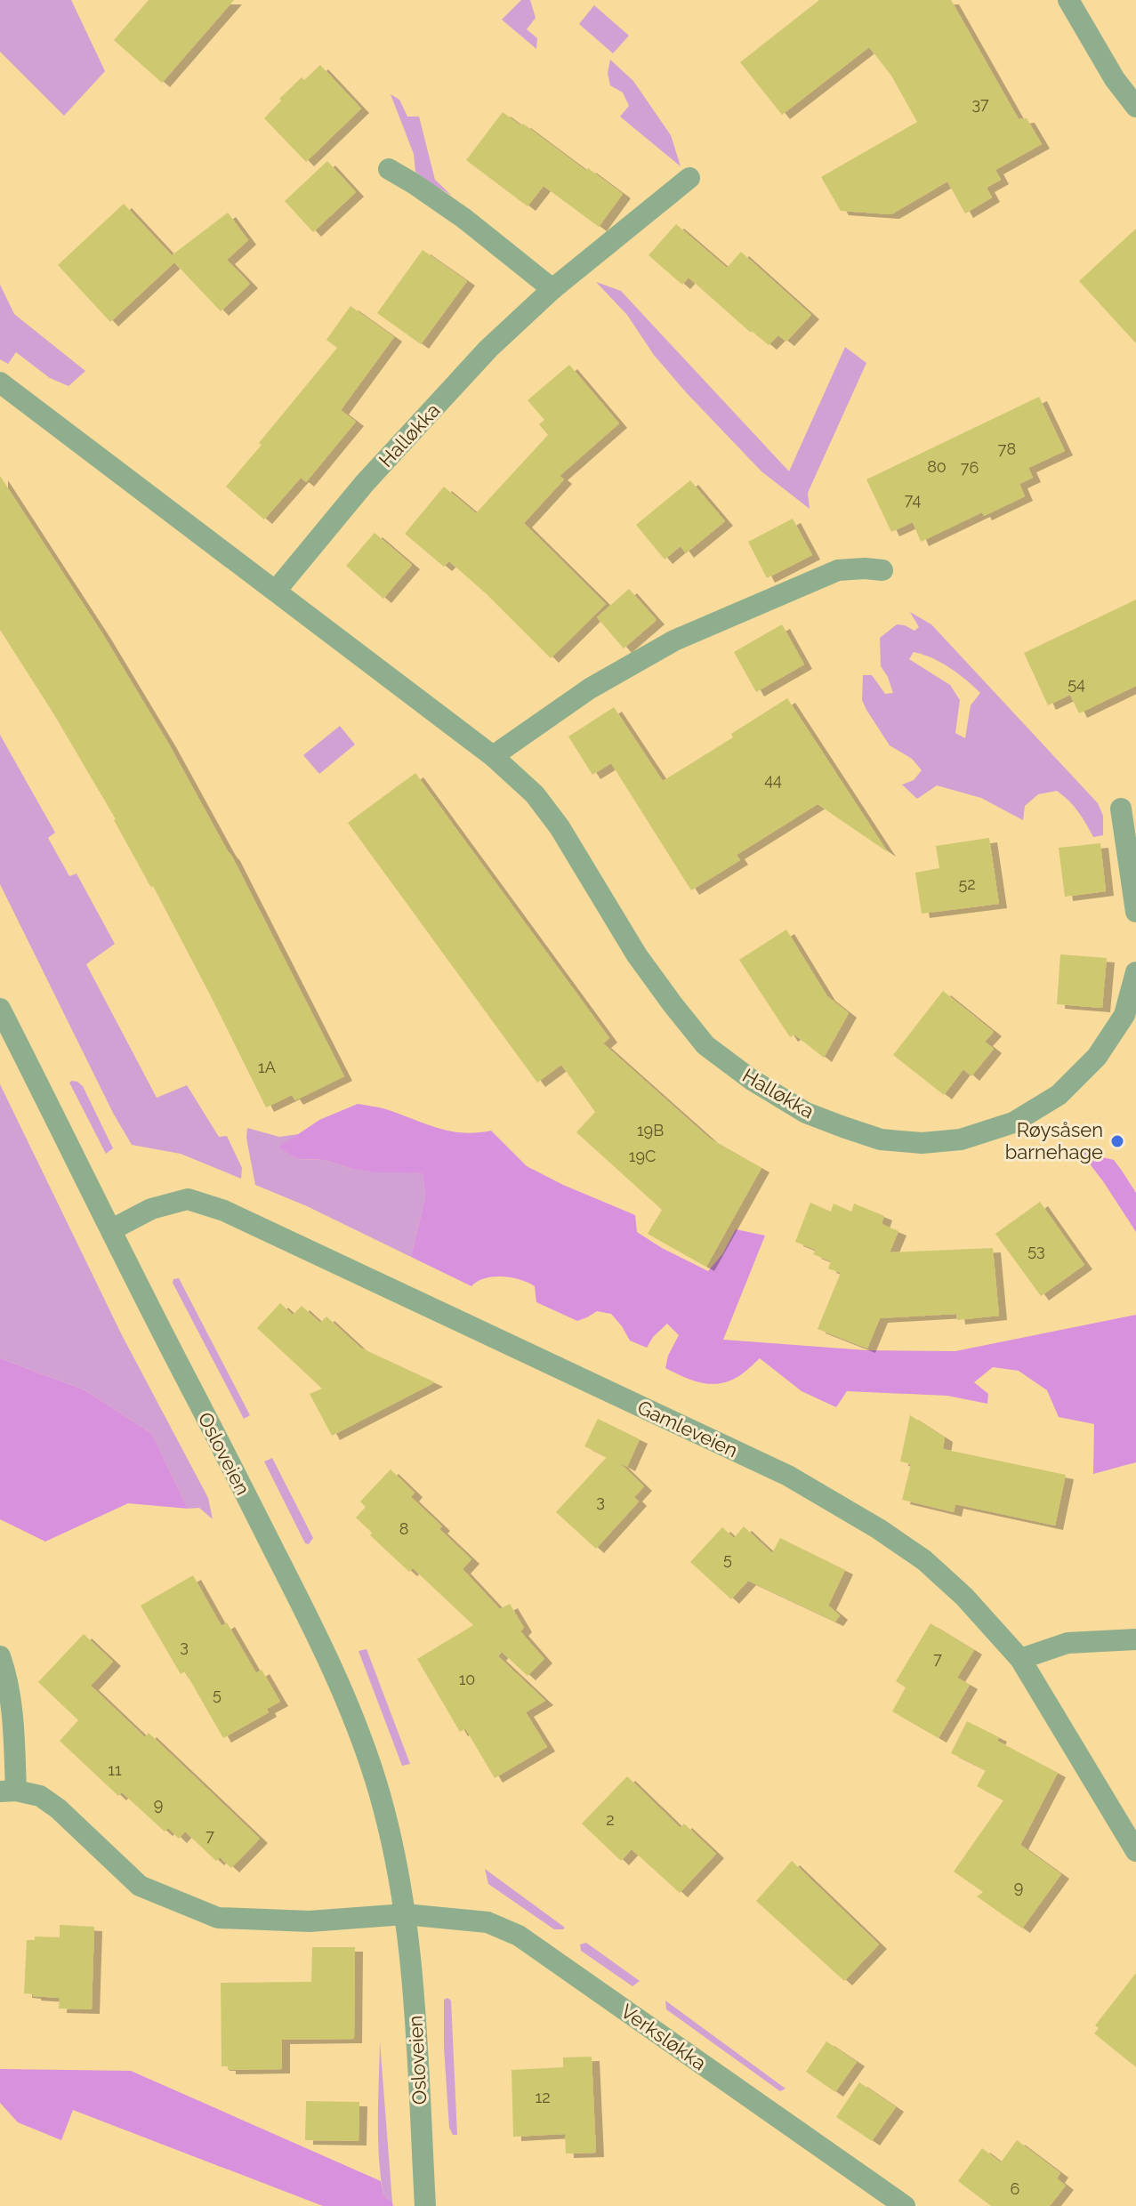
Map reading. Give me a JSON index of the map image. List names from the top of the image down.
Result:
{
  "streets": {
    "street": [
      "Halløkka",
      "Gamleveien",
      "Osloveien",
      "Verksløkka"
    ]
  },
  "crossings": [
    ["Gamleveien", "Osloveien"],
    ["Osloveien", "Verksløkka"]
  ],
  "places": ["Røysåsen barnehage"],
  "house_numbers": [
    "37",
    "78",
    "80",
    "76",
    "74",
    "54",
    "44",
    "52",
    "1A",
    "19B",
    "19C",
    "53",
    "3",
    "8",
    "5",
    "3",
    "7",
    "10",
    "5",
    "11",
    "9",
    "2",
    "7",
    "9",
    "12",
    "6"
  ]
}
